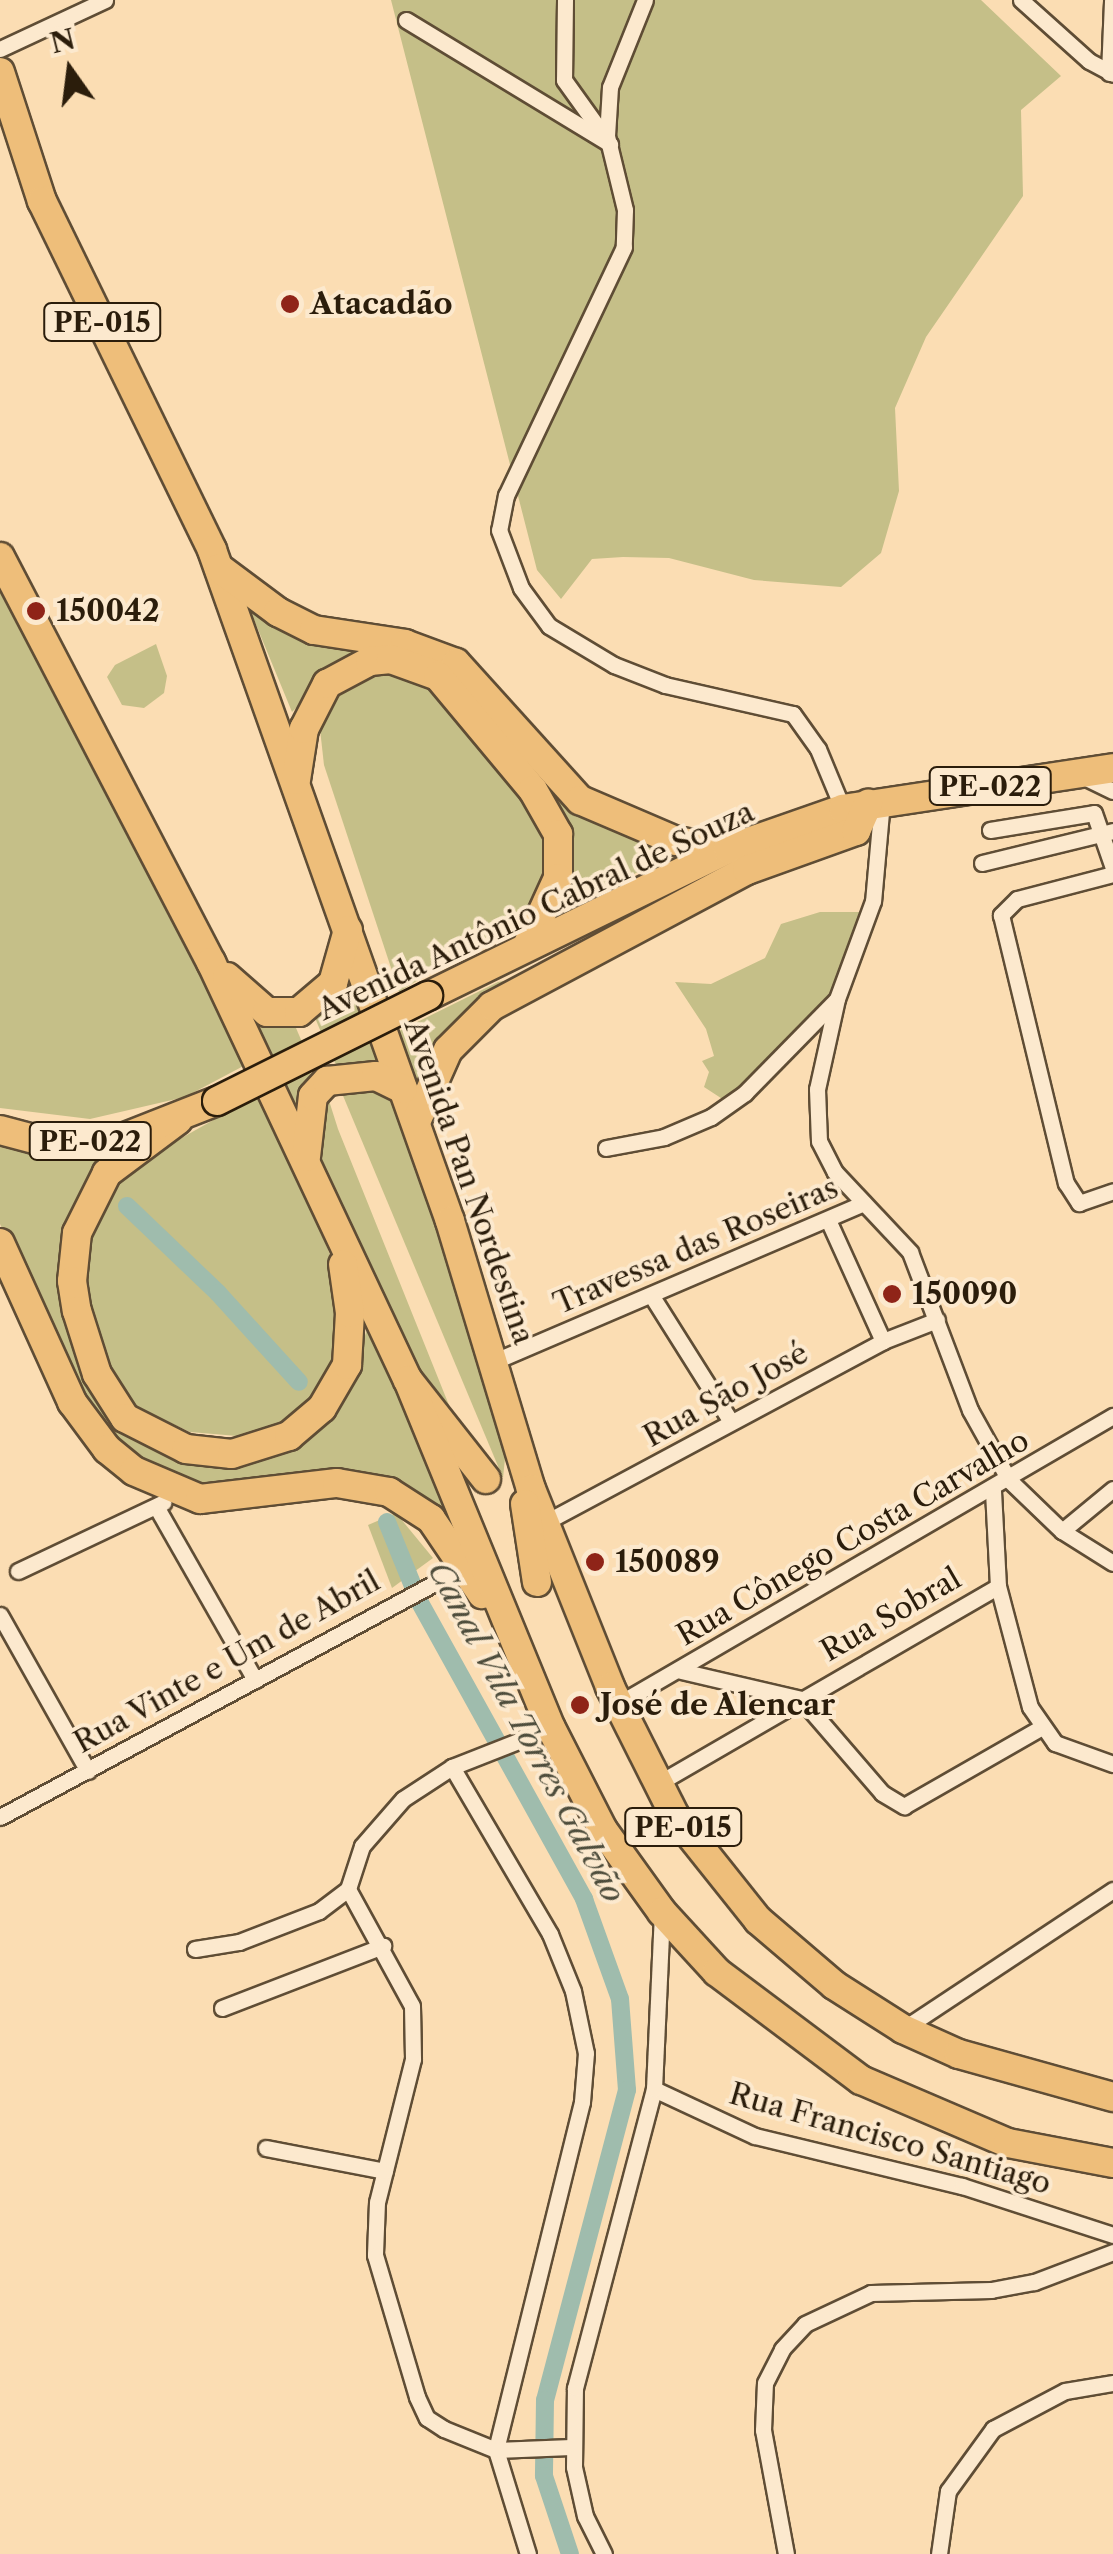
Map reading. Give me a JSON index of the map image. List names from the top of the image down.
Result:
{
  "streets": {
    "highway": [
      "PE-015",
      "PE-022",
      "Avenida Antônio Cabral de Souza",
      "Avenida Pan Nordestina"
    ],
    "street": [
      "Travessa das Roseiras",
      "Rua São José",
      "Rua Cônego Costa Carvalho",
      "Rua Sobral",
      "Rua Vinte e Um de Abril",
      "Rua Francisco Santiago"
    ]
  },
  "crossings": [
    ["PE-015", "Rua Vinte e Um de Abril"],
    ["Avenida Pan Nordestina", "Travessa das Roseiras"],
    ["Avenida Pan Nordestina", "Rua São José"],
    ["Avenida Pan Nordestina", "Rua Cônego Costa Carvalho"],
    ["Avenida Pan Nordestina", "Rua Sobral"]
  ],
  "water": ["Canal Vila Torres Galvão"],
  "places": [
    "Atacadão",
    "150042",
    "150090",
    "150089",
    "José de Alencar"
  ],
  "north": "top"
}
